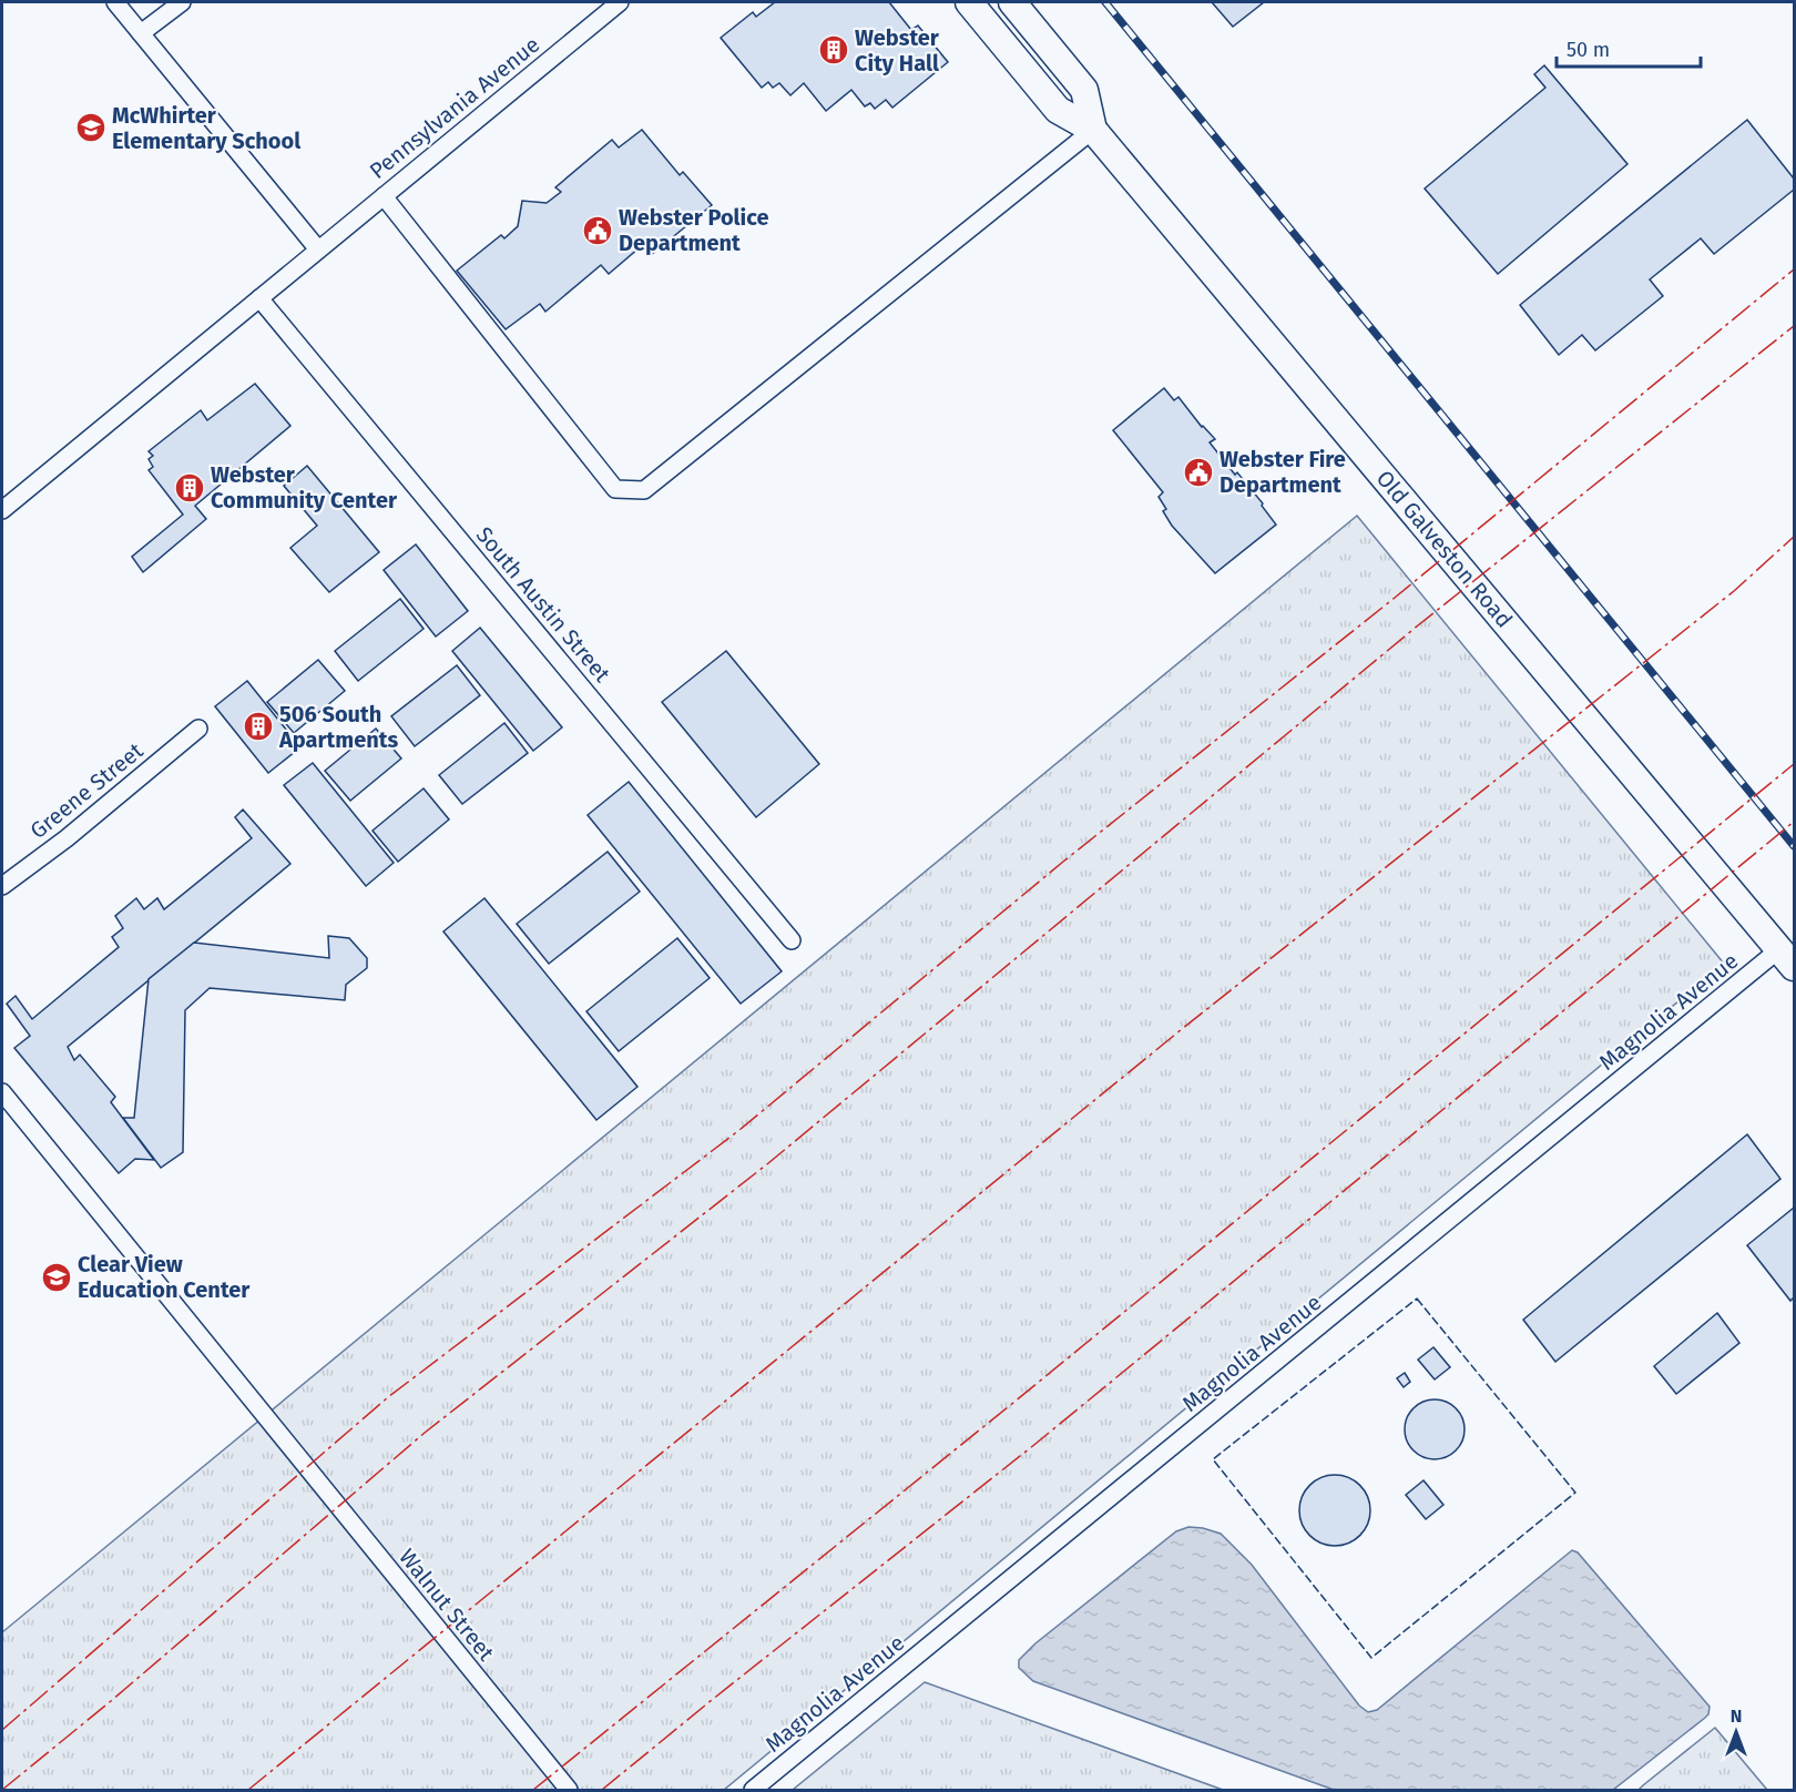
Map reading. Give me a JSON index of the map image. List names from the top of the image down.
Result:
{
  "streets": {
    "main road": ["Old Galveston Road"],
    "street": [
      "Pennsylvania Avenue",
      "South Austin Street",
      "Greene Street",
      "Magnolia Avenue",
      "Walnut Street"
    ]
  },
  "crossings": [
    ["Pennsylvania Avenue", "South Austin Street"],
    ["Old Galveston Road", "Magnolia Avenue"]
  ],
  "places": {
    "building": ["Webster City Hall", "Webster Community Center", "506 South Apartments"],
    "school or university": ["McWhirter Elementary School", "Clear View Education Center"],
    "public building": ["Webster Police Department", "Webster Fire Department"]
  },
  "scale_bar": "50 m",
  "north": "top"
}
